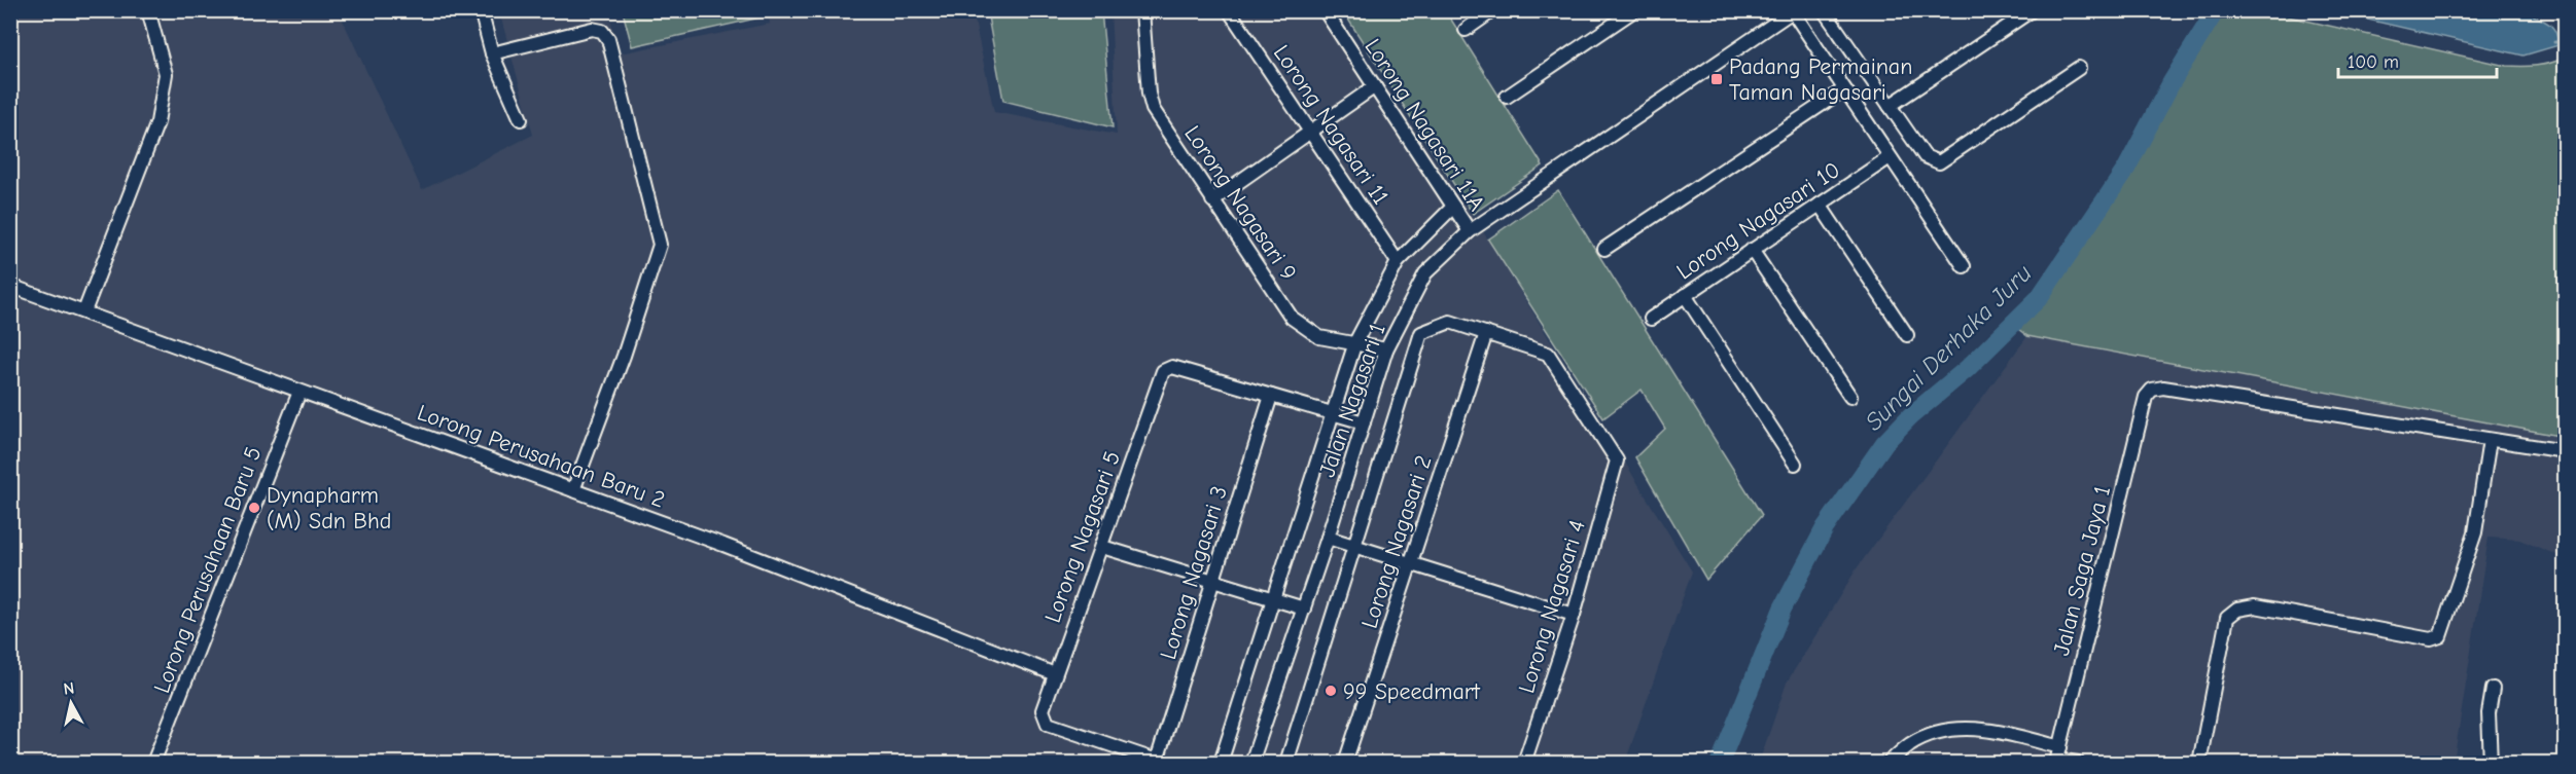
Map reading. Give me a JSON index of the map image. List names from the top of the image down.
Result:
{
  "streets": {
    "street": [
      "Lorong Nagasari 11",
      "Lorong Nagasari 11A",
      "Lorong Nagasari 9",
      "Lorong Nagasari 10",
      "Jalan Nagasari 1",
      "Lorong Perusahaan Baru 2",
      "Lorong Nagasari 5",
      "Lorong Nagasari 2",
      "Lorong Perusahaan Baru 5",
      "Jalan Saga Jaya 1",
      "Lorong Nagasari 3",
      "Lorong Nagasari 4"
    ]
  },
  "crossings": [
    ["Lorong Nagasari 11", "Jalan Nagasari 1"],
    ["Lorong Nagasari 11A", "Jalan Nagasari 1"],
    ["Lorong Nagasari 9", "Jalan Nagasari 1"],
    ["Lorong Perusahaan Baru 2", "Lorong Nagasari 5"],
    ["Lorong Perusahaan Baru 2", "Lorong Perusahaan Baru 5"],
    ["Lorong Nagasari 5", "Lorong Nagasari 3"],
    ["Lorong Nagasari 2", "Lorong Nagasari 4"]
  ],
  "water": ["Sungai Derhaka Juru"],
  "places": {
    "transit": ["Padang Permainan Taman Nagasari"],
    "other": ["Dynapharm (M) Sdn Bhd", "99 Speedmart"]
  },
  "scale_bar": "100 m",
  "north": "top"
}
